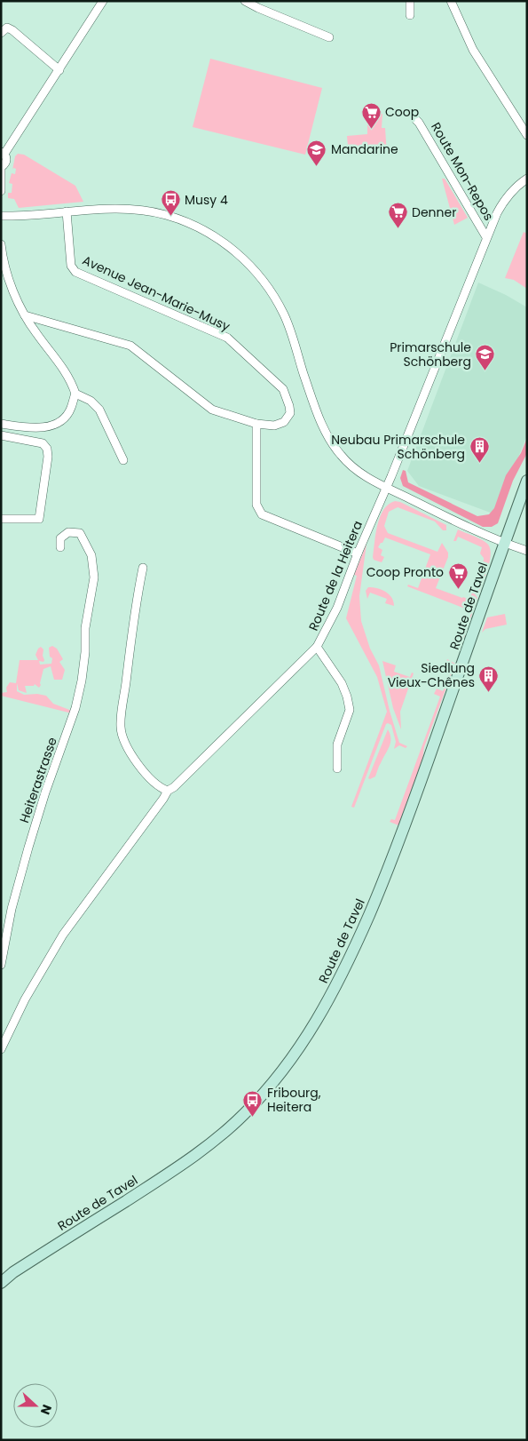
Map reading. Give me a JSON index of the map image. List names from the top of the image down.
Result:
{
  "streets": {
    "main road": ["Route de Tavel"],
    "street": [
      "Route Mon-Repos",
      "Avenue Jean-Marie-Musy",
      "Route de la Heitera",
      "Heiterastrasse"
    ]
  },
  "crossings": [
    ["Route Mon-Repos", "Route de la Heitera"]
  ],
  "places": {
    "supermarket": ["Coop", "Denner", "Coop Pronto"],
    "school or university": ["Mandarine", "Primarschule Schönberg"],
    "bus stop": ["Musy 4", "Fribourg, Heitera"],
    "building": ["Neubau Primarschule Schönberg", "Siedlung Vieux-Chênes"]
  },
  "north": "right"
}
